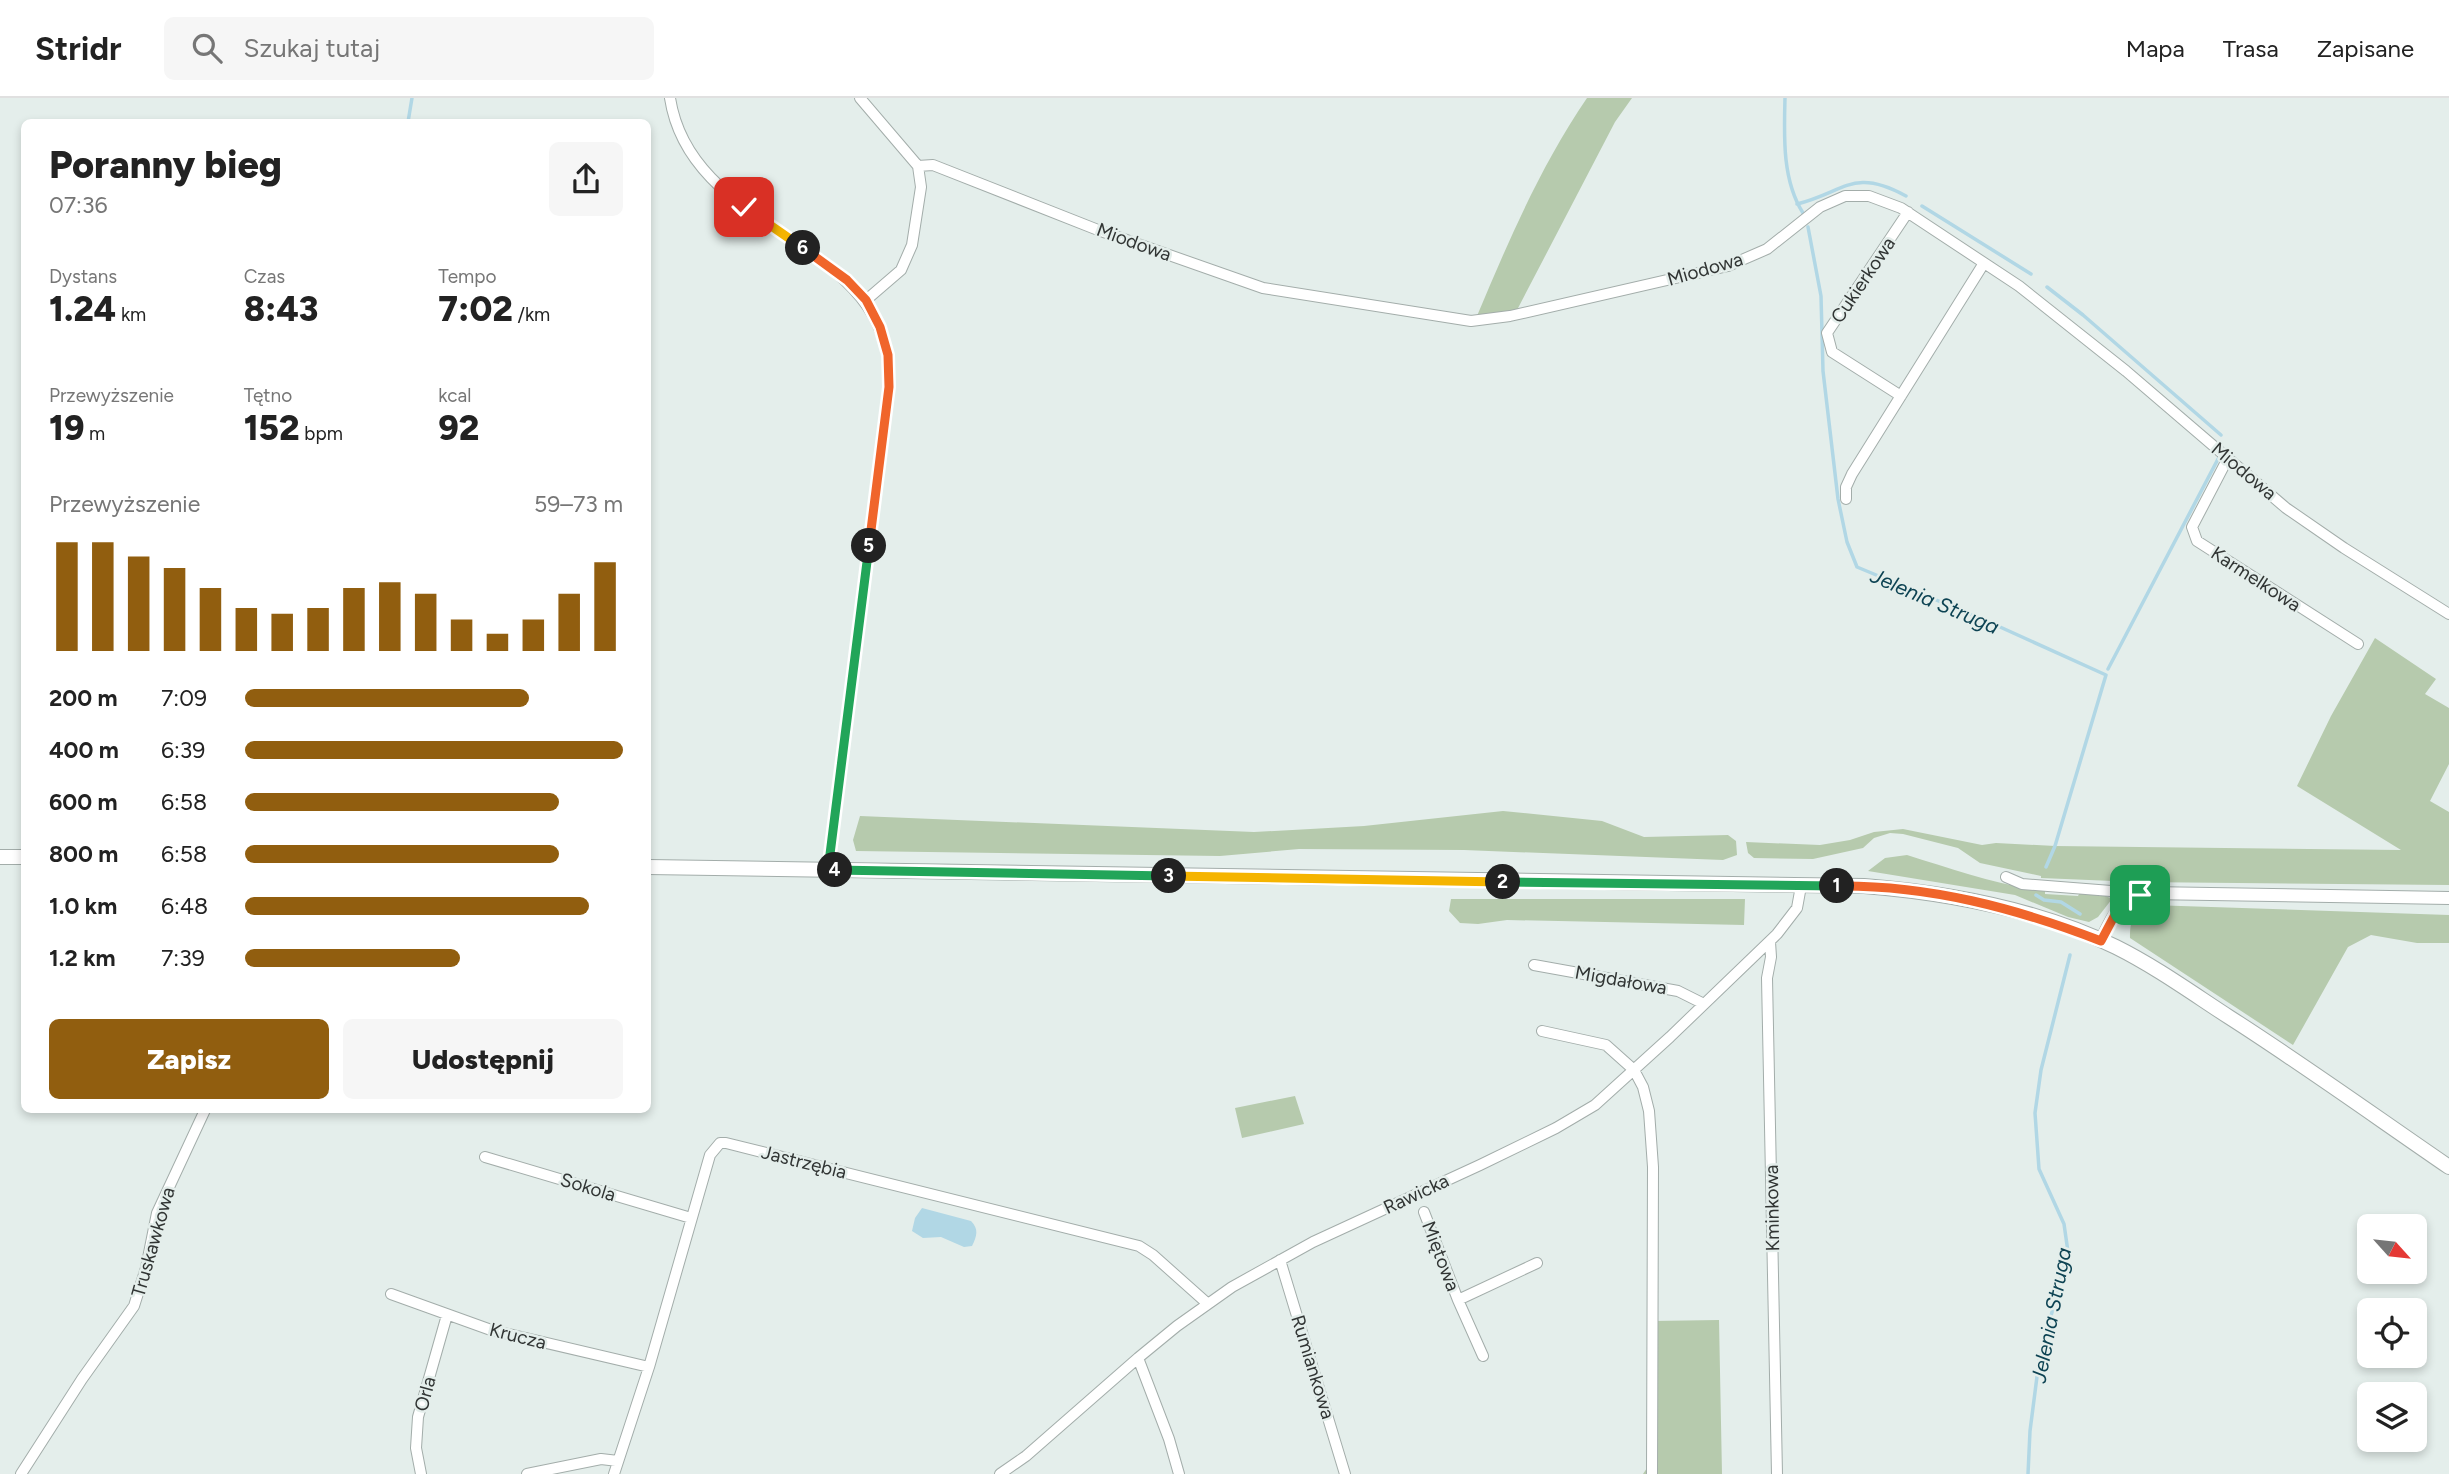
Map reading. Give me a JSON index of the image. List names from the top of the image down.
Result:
{
  "streets": {
    "street": [
      "Miodowa",
      "Cukierkowa",
      "Karmelkowa",
      "Migdałowa",
      "Jastrzębia",
      "Sokola",
      "Rawicka",
      "Kminkowa",
      "Truskawkowa",
      "Miętowa",
      "Krucza",
      "Rumiankowa",
      "Orla"
    ]
  },
  "crossings": [
    ["Miodowa", "Cukierkowa"],
    ["Miodowa", "Karmelkowa"],
    ["Migdałowa", "Rawicka"],
    ["Jastrzębia", "Sokola"],
    ["Jastrzębia", "Rawicka"],
    ["Jastrzębia", "Krucza"],
    ["Rawicka", "Kminkowa"],
    ["Rawicka", "Rumiankowa"],
    ["Krucza", "Orla"]
  ],
  "water": ["Jelenia Struga"],
  "north": "bottom right",
  "page": {
    "header": "Stridr",
    "search": "Szukaj tutaj",
    "nav": ["Mapa", "Trasa", "Zapisane"],
    "heading": ["Poranny bieg", "07:36"],
    "pins": [
      "6",
      "5",
      "4",
      "3",
      "2",
      "1"
    ],
    "stats": [
      ["Dystans", "1.24 km"],
      ["Czas", "8:43"],
      ["Tempo", "7:02 /km"],
      ["Przewyższenie", "19 m"],
      ["Tętno", "152 bpm"],
      ["kcal", "92"]
    ],
    "chart": ["Przewyższenie", "59–73 m"],
    "list": [
      {
        "name": "200 m",
        "note": "7:09"
      },
      {
        "name": "400 m",
        "note": "6:39"
      },
      {
        "name": "600 m",
        "note": "6:58"
      },
      {
        "name": "800 m",
        "note": "6:58"
      },
      {
        "name": "1.0 km",
        "note": "6:48"
      },
      {
        "name": "1.2 km",
        "note": "7:39"
      }
    ],
    "buttons": ["Zapisz", "Udostępnij"]
  }
}
